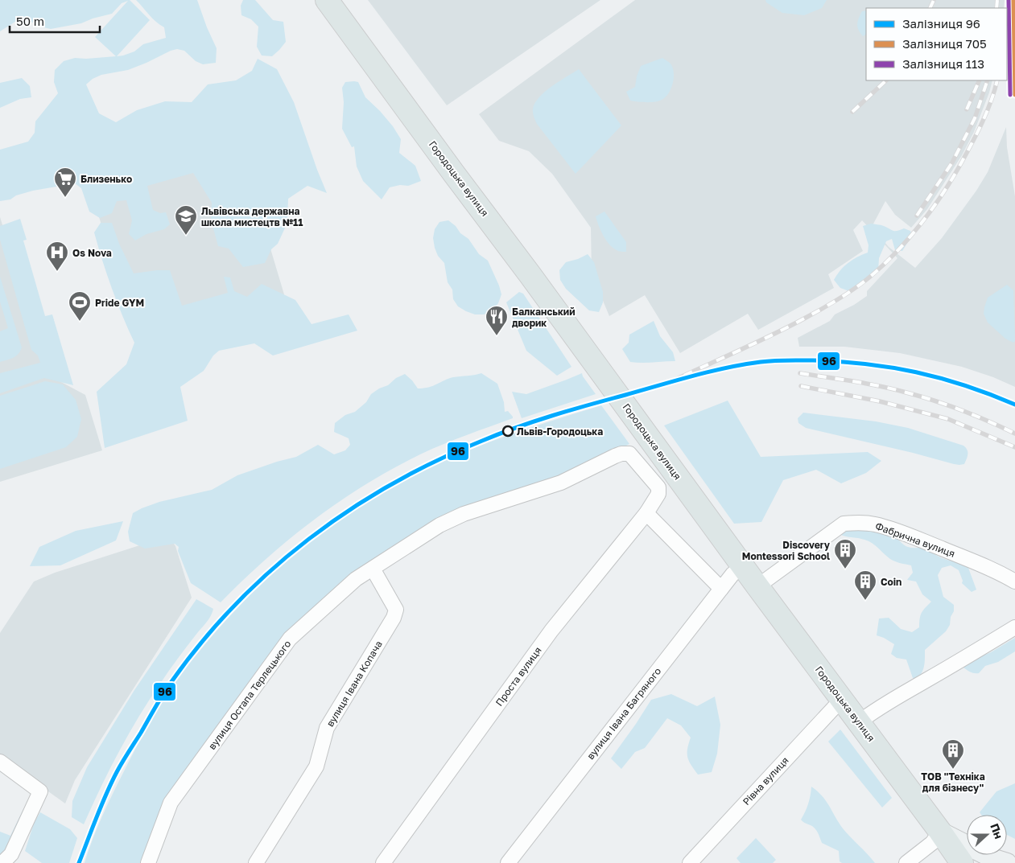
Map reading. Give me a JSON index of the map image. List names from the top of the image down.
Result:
{
  "streets": {
    "main road": ["Городоцька вулиця"],
    "street": [
      "Фабрична вулиця",
      "Проста вулиця",
      "вулиця Івана Копача",
      "вулиця Остапа Терлецького",
      "вулиця Івана Багряного",
      "Рівна вулиця"
    ]
  },
  "crossings": [
    ["Городоцька вулиця", "Фабрична вулиця"],
    ["Городоцька вулиця", "вулиця Івана Багряного"],
    ["Городоцька вулиця", "Рівна вулиця"],
    ["Проста вулиця", "вулиця Остапа Терлецького"],
    ["вулиця Івана Копача", "вулиця Остапа Терлецького"]
  ],
  "places": {
    "supermarket": ["Близенько"],
    "school or university": ["Львівська державна школа мистецтв №11"],
    "hospital": ["Os Nova"],
    "sports": ["Pride GYM"],
    "restaurant": ["Балканський дворик"],
    "other": ["Львів-Городоцька"],
    "building": ["Discovery Montessori School", "Coin", "ТОВ \"Техніка для бізнесу\""]
  },
  "lines": ["rail line 705", "rail line 113", "rail line 96"],
  "legend": ["Залізниця 96", "Залізниця 705", "Залізниця 113"],
  "scale_bar": "50 m",
  "north": "right"
}
